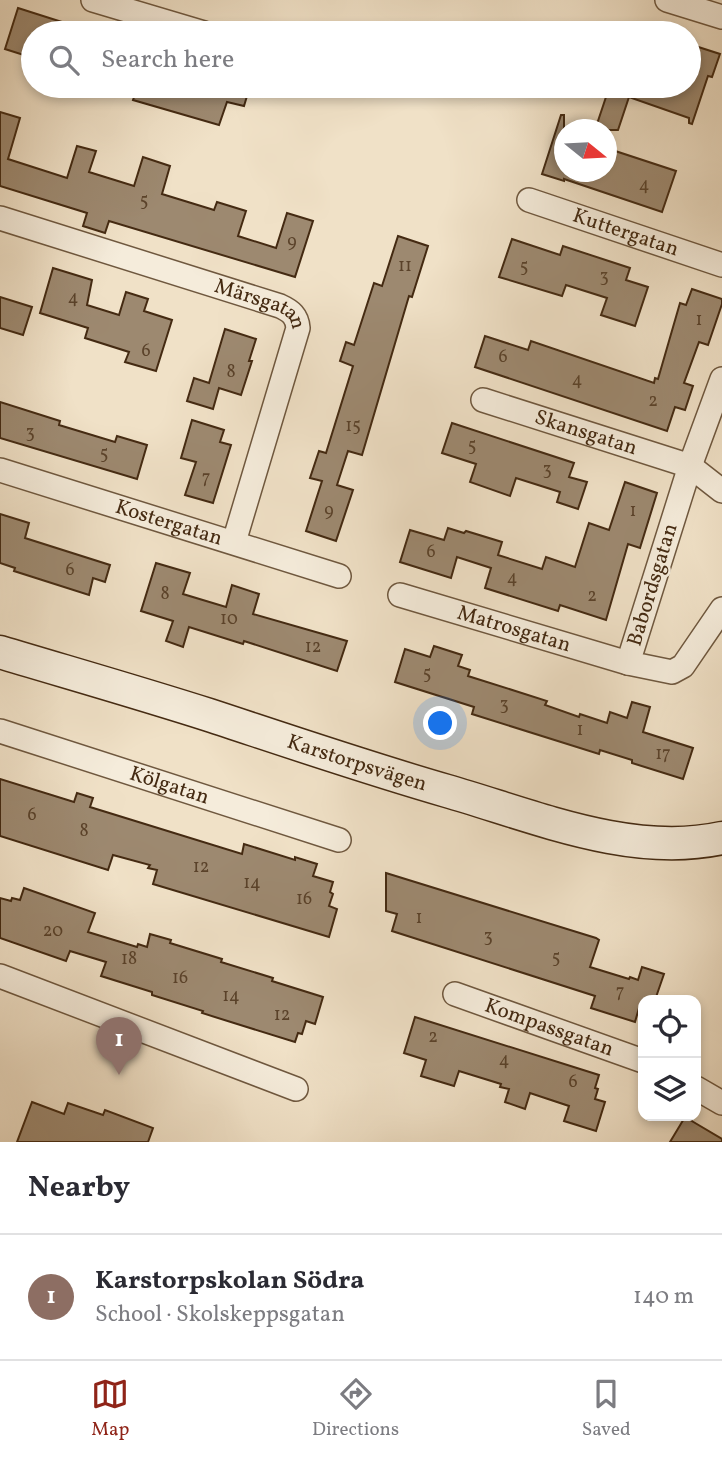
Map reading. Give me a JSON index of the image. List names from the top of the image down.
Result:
{
  "streets": {
    "street": [
      "Kuttergatan",
      "Märsgatan",
      "Skansgatan",
      "Kostergatan",
      "Babordsgatan",
      "Matrosgatan",
      "Karstorpsvägen",
      "Kölgatan",
      "Kompassgatan"
    ]
  },
  "crossings": [
    ["Märsgatan", "Kostergatan"],
    ["Skansgatan", "Babordsgatan"],
    ["Babordsgatan", "Matrosgatan"]
  ],
  "house_numbers": [
    "4",
    "5",
    "9",
    "11",
    "5",
    "3",
    "4",
    "1",
    "6",
    "6",
    "8",
    "4",
    "2",
    "15",
    "3",
    "5",
    "5",
    "3",
    "7",
    "9",
    "1",
    "6",
    "6",
    "4",
    "8",
    "2",
    "10",
    "12",
    "5",
    "3",
    "1",
    "17",
    "6",
    "8",
    "12",
    "14",
    "16",
    "1",
    "20",
    "3",
    "5",
    "18",
    "16",
    "7",
    "14",
    "12",
    "2",
    "4",
    "6"
  ],
  "north": "right",
  "page": {
    "search": "Search here",
    "pins": "1",
    "heading": "Nearby",
    "list": [
      {
        "mark": "1",
        "name": "Karstorpskolan Södra",
        "note": "School · Skolskeppsgatan",
        "value": "140 m"
      }
    ],
    "nav": ["Map", "Directions", "Saved"]
  }
}
